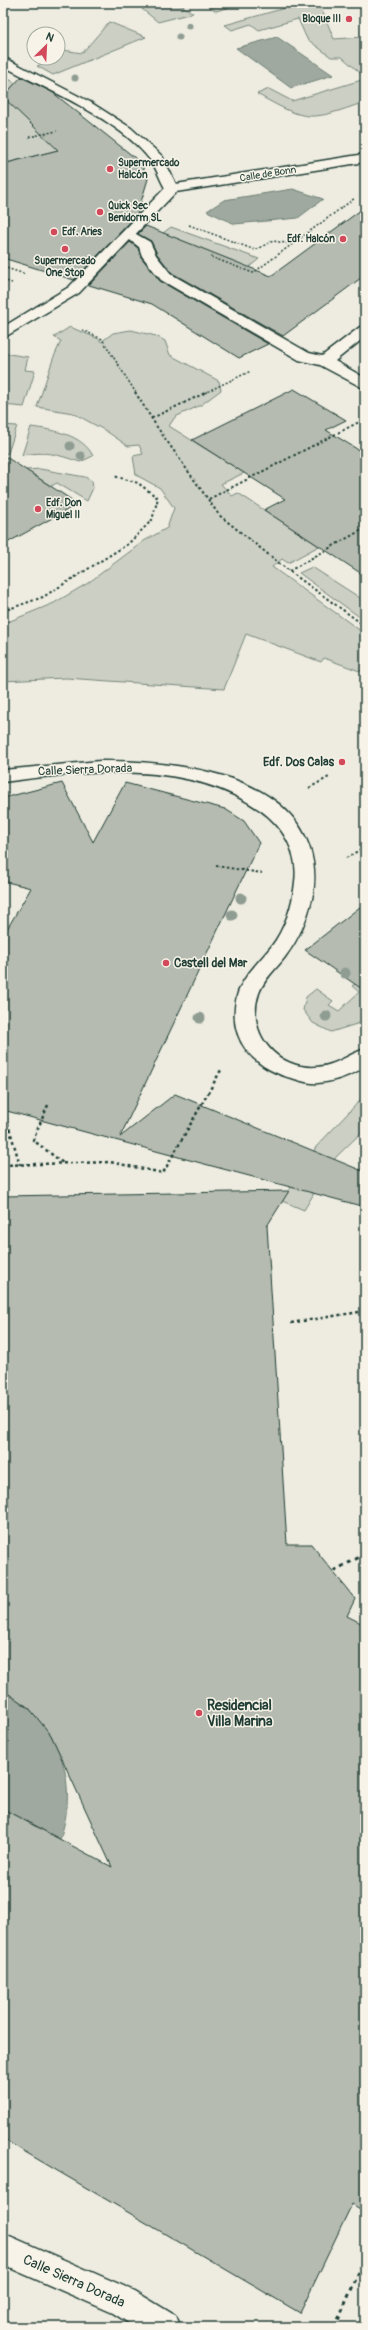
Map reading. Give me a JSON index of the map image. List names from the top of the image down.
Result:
{
  "streets": {
    "street": ["Calle de Bonn", "Calle Sierra Dorada"]
  },
  "places": [
    "Bloque III",
    "Supermercado Halcón",
    "Quick Sec Benidorm SL",
    "Edf. Aries",
    "Edf. Halcón",
    "Supermercado One Stop",
    "Edf. Don Miguel II",
    "Edf. Dos Calas",
    "Castell del Mar",
    "Residencial Villa Marina"
  ],
  "north": "top right"
}
